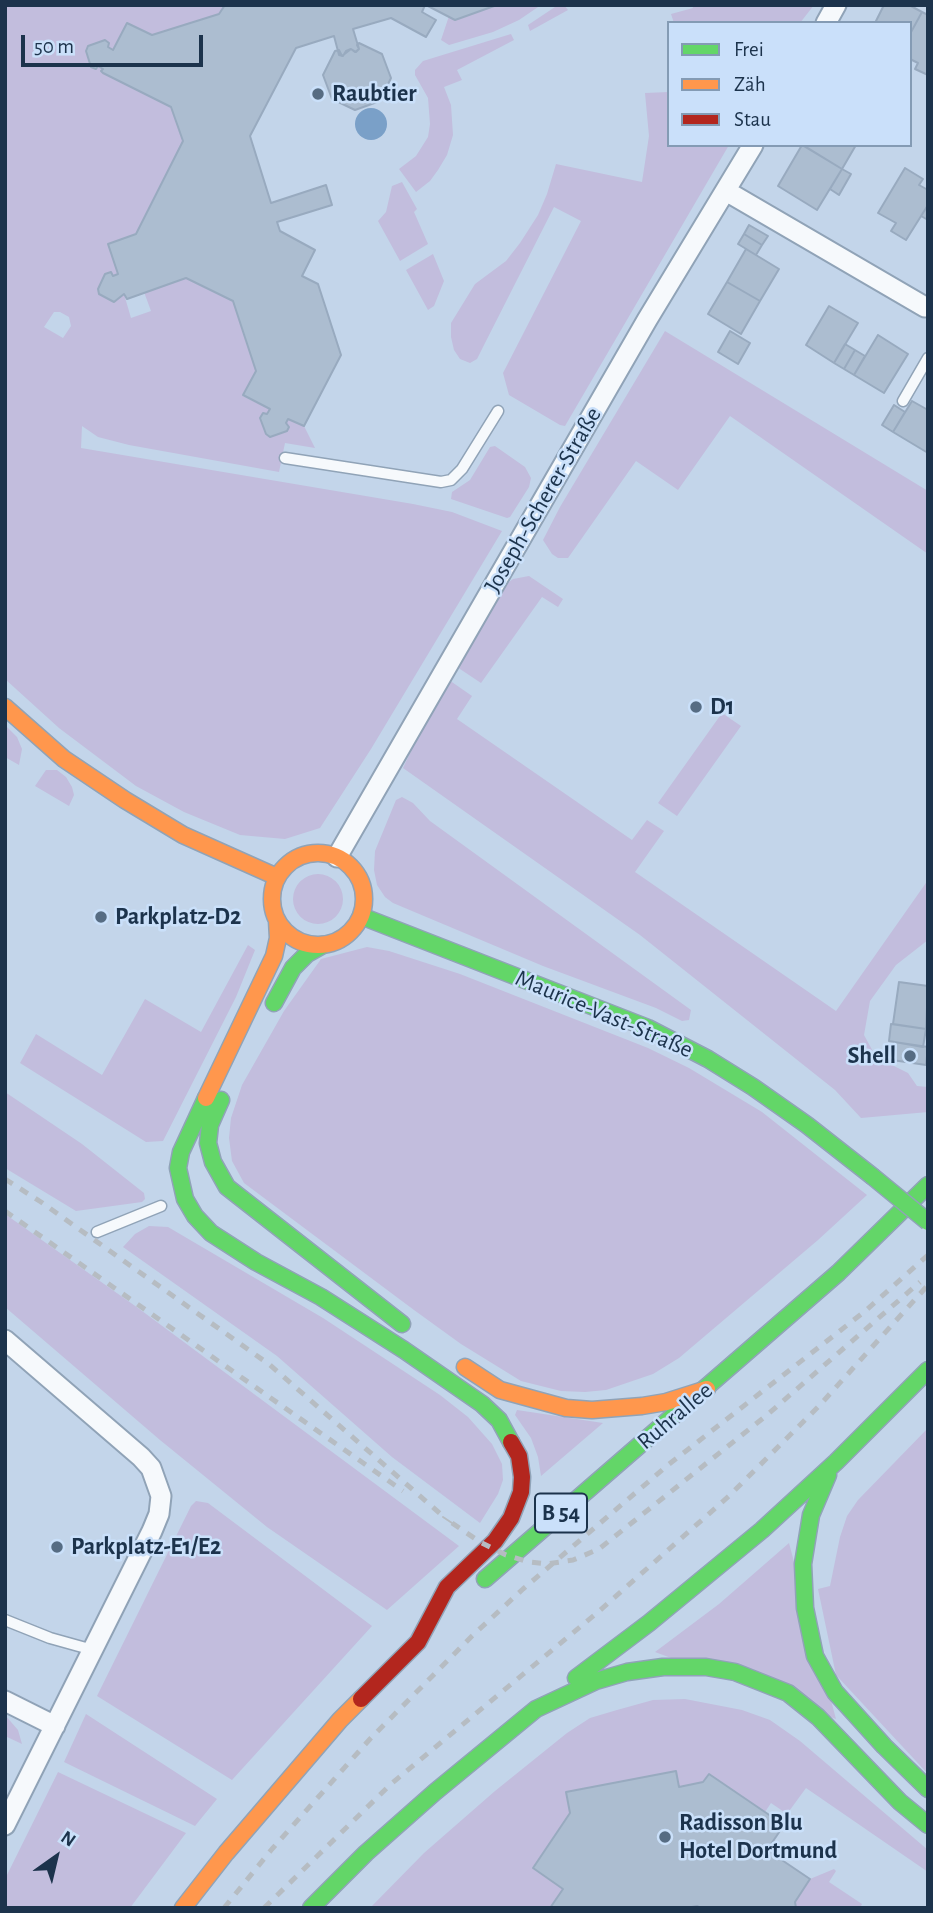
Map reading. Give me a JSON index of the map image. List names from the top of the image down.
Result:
{
  "streets": {
    "main road": ["Maurice-Vast-Straße", "Ruhrallee", "B 54"],
    "street": ["Joseph-Scherer-Straße"]
  },
  "crossings": [
    ["Joseph-Scherer-Straße", "Maurice-Vast-Straße"]
  ],
  "places": [
    "Raubtier",
    "D1",
    "Parkplatz-D2",
    "Shell",
    "Parkplatz-E1/E2",
    "Radisson Blu Hotel Dortmund"
  ],
  "legend": ["Frei", "Zäh", "Stau"],
  "scale_bar": "50 m",
  "north": "top right"
}
